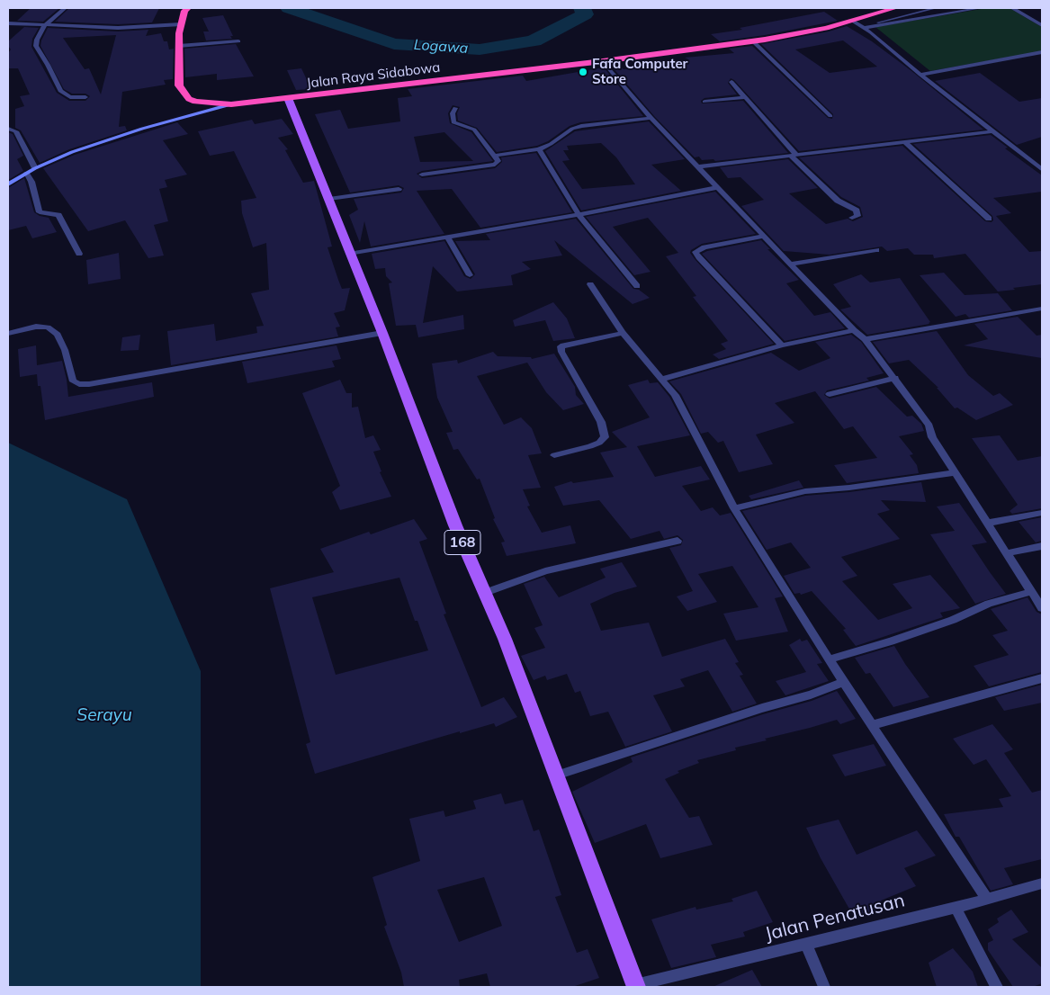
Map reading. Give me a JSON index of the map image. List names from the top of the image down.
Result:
{
  "streets": {
    "highway": ["Jalan Raya Sidabowa"],
    "main road": ["168"],
    "street": ["Jalan Penatusan"]
  },
  "crossings": [
    ["Jalan Raya Sidabowa", "168"],
    ["168", "Jalan Penatusan"]
  ],
  "water": ["Logawa", "Serayu"],
  "places": ["Fafa Computer Store"]
}
